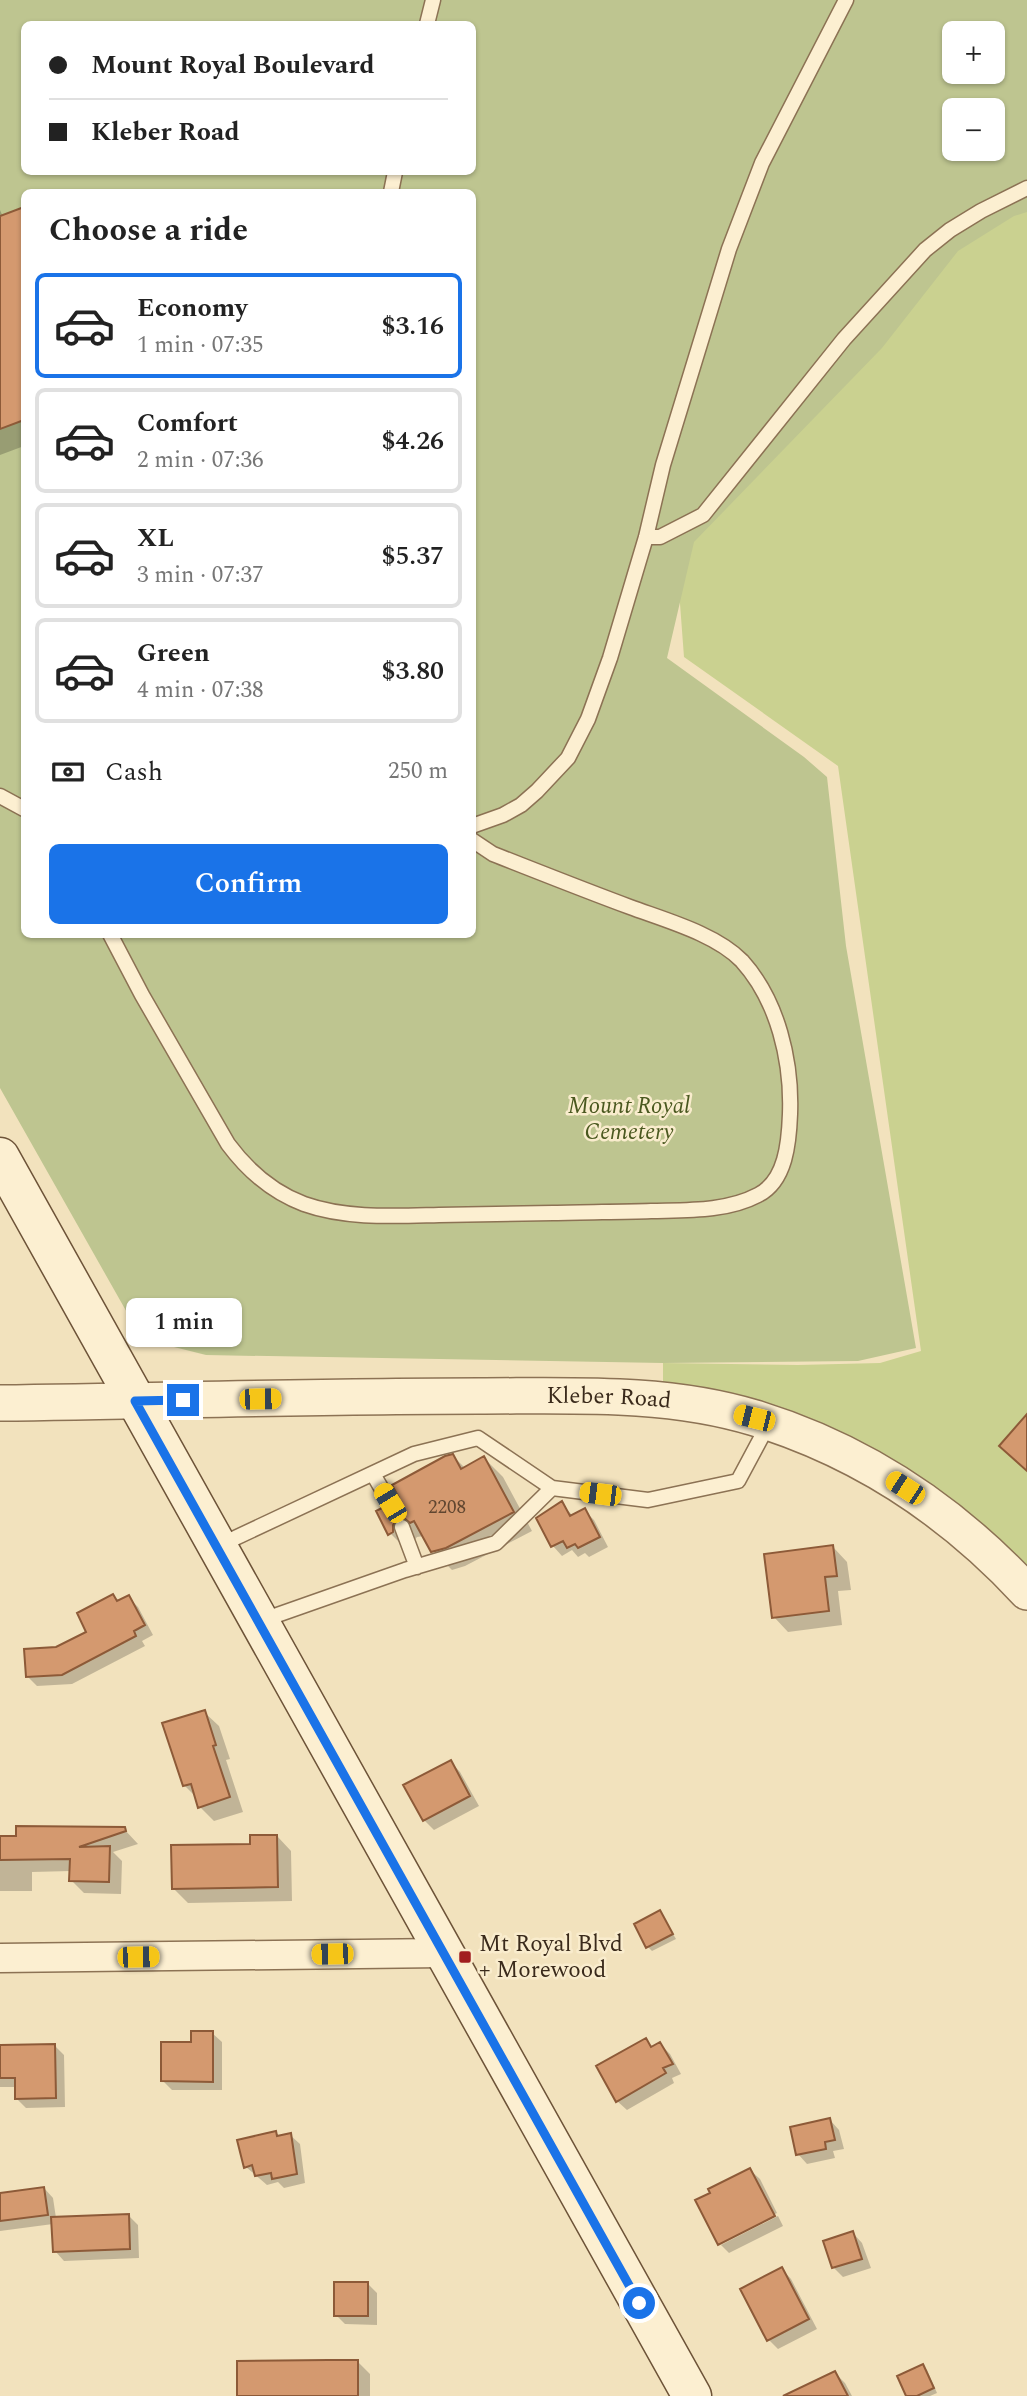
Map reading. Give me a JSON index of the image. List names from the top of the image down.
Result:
{
  "streets": {
    "street": ["Kleber Road"]
  },
  "parks": ["Mount Royal Cemetery"],
  "places": {
    "transit": ["Mt Royal Blvd + Morewood"]
  },
  "house_numbers": ["2208"],
  "page": {
    "map_buttons": ["+", "−"],
    "banner": ["Mount Royal Boulevard", "Kleber Road"],
    "heading": "Choose a ride",
    "list": [
      {
        "name": "Economy",
        "note": "1 min · 07:35",
        "value": "$3.16"
      },
      {
        "name": "Comfort",
        "note": "2 min · 07:36",
        "value": "$4.26"
      },
      {
        "name": "XL",
        "note": "3 min · 07:37",
        "value": "$5.37"
      },
      {
        "name": "Green",
        "note": "4 min · 07:38",
        "value": "$3.80"
      }
    ],
    "pay": ["Cash", "250 m"],
    "buttons": "Confirm",
    "bubble": "1 min"
  }
}
